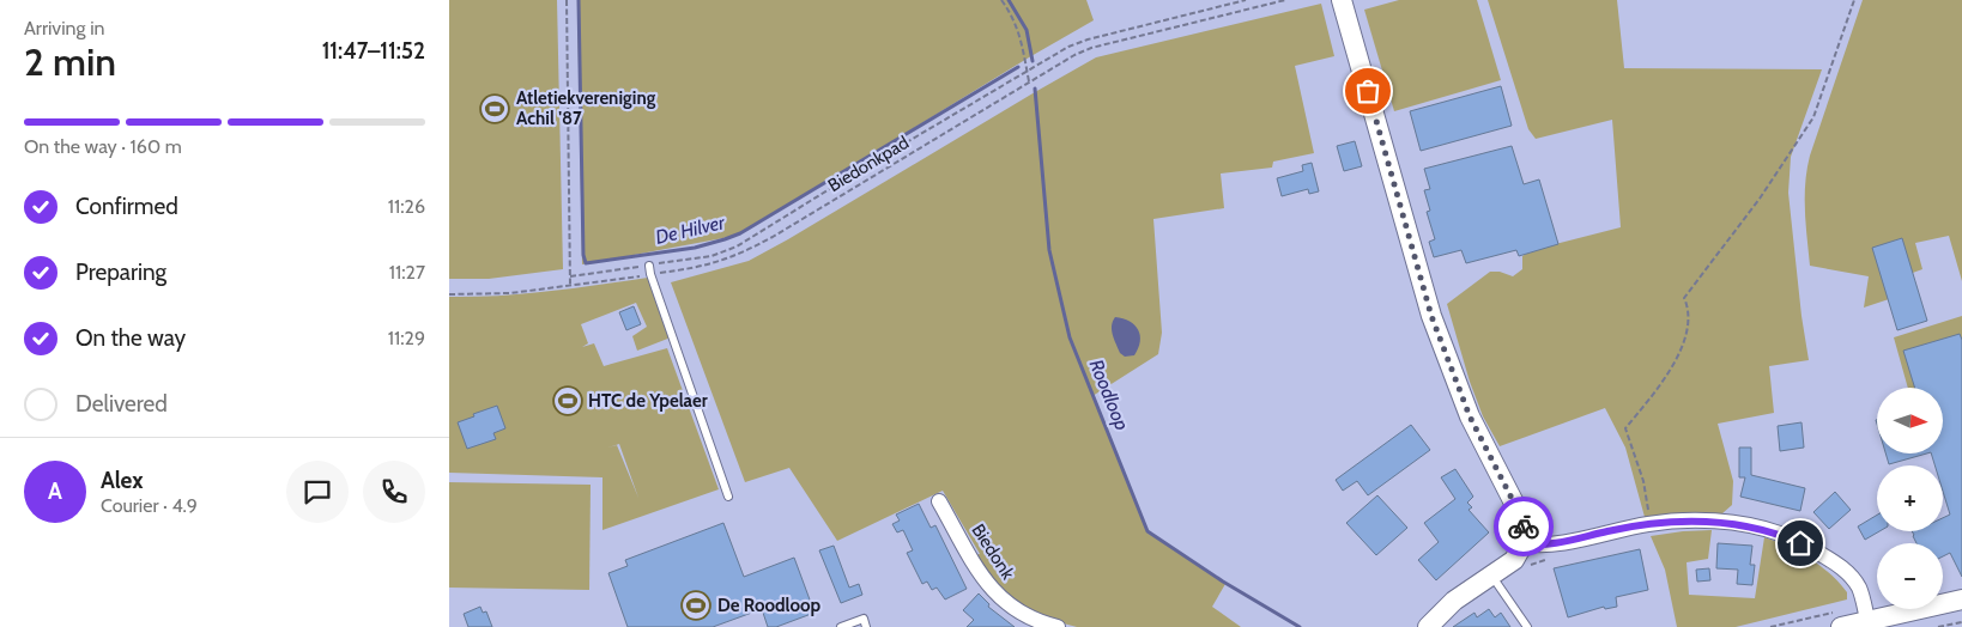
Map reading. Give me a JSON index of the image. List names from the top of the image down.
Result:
{
  "streets": {
    "street": ["Biedonk"],
    "path": ["Biedonkpad"]
  },
  "water": ["De Hilver", "Roodloop"],
  "places": {
    "sports": ["Atletiekvereniging Achil '87", "HTC de Ypelaer", "De Roodloop"]
  },
  "north": "right",
  "page": {
    "heading": ["2 min", "Arriving in", "11:47–11:52"],
    "panel": ["Alex", "Courier · 4.9"],
    "bar": "On the way · 160 m",
    "list": [
      ["Confirmed", "11:26"],
      ["Preparing", "11:27"],
      ["On the way", "11:29"],
      "Delivered"
    ],
    "map_buttons": ["+", "−"],
    "round": "A"
  }
}
